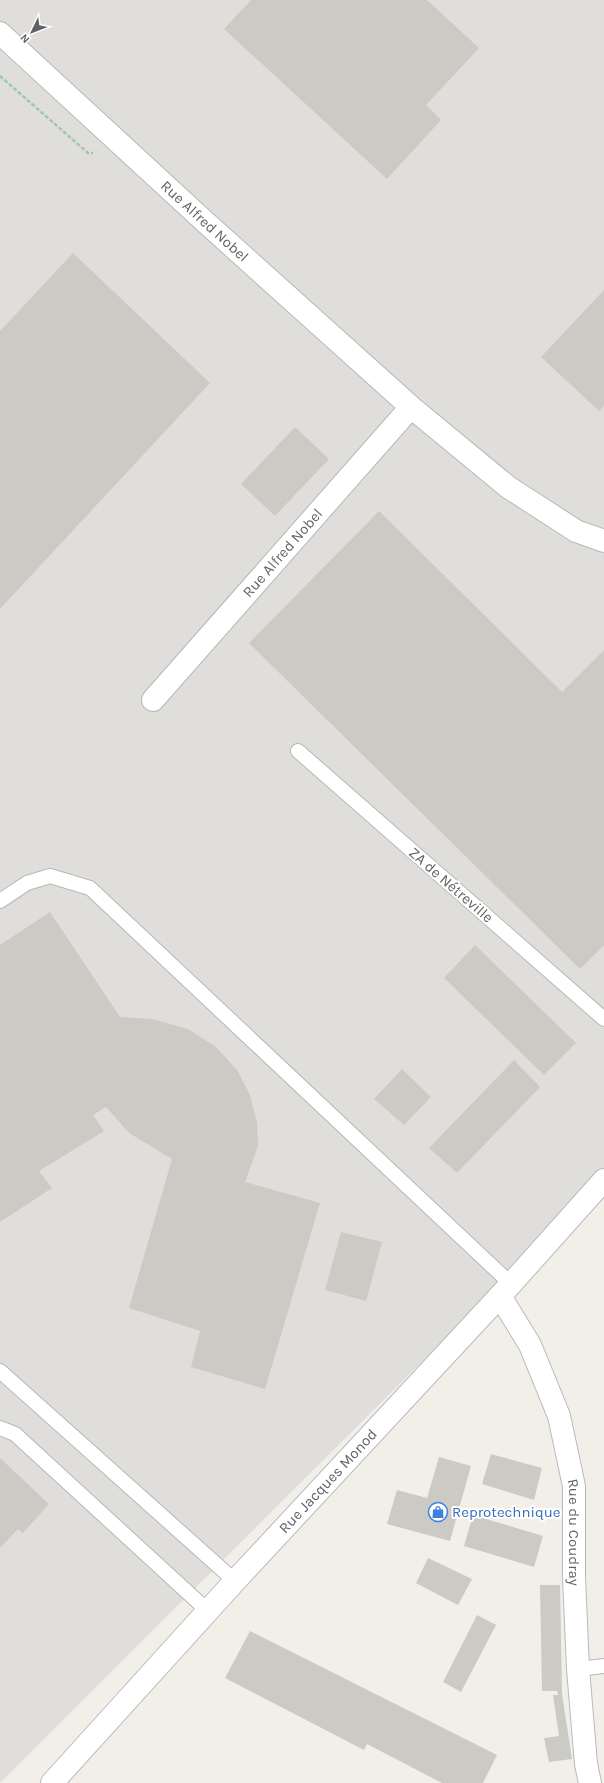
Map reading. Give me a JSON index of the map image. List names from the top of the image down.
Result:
{
  "streets": {
    "street": ["Rue Alfred Nobel", "Rue Jacques Monod", "Rue du Coudray"],
    "lane": ["ZA de Nétreville"]
  },
  "crossings": [
    ["Rue Jacques Monod", "Rue du Coudray"]
  ],
  "places": {
    "shop": ["Reprotechnique"]
  },
  "north": "bottom left"
}
